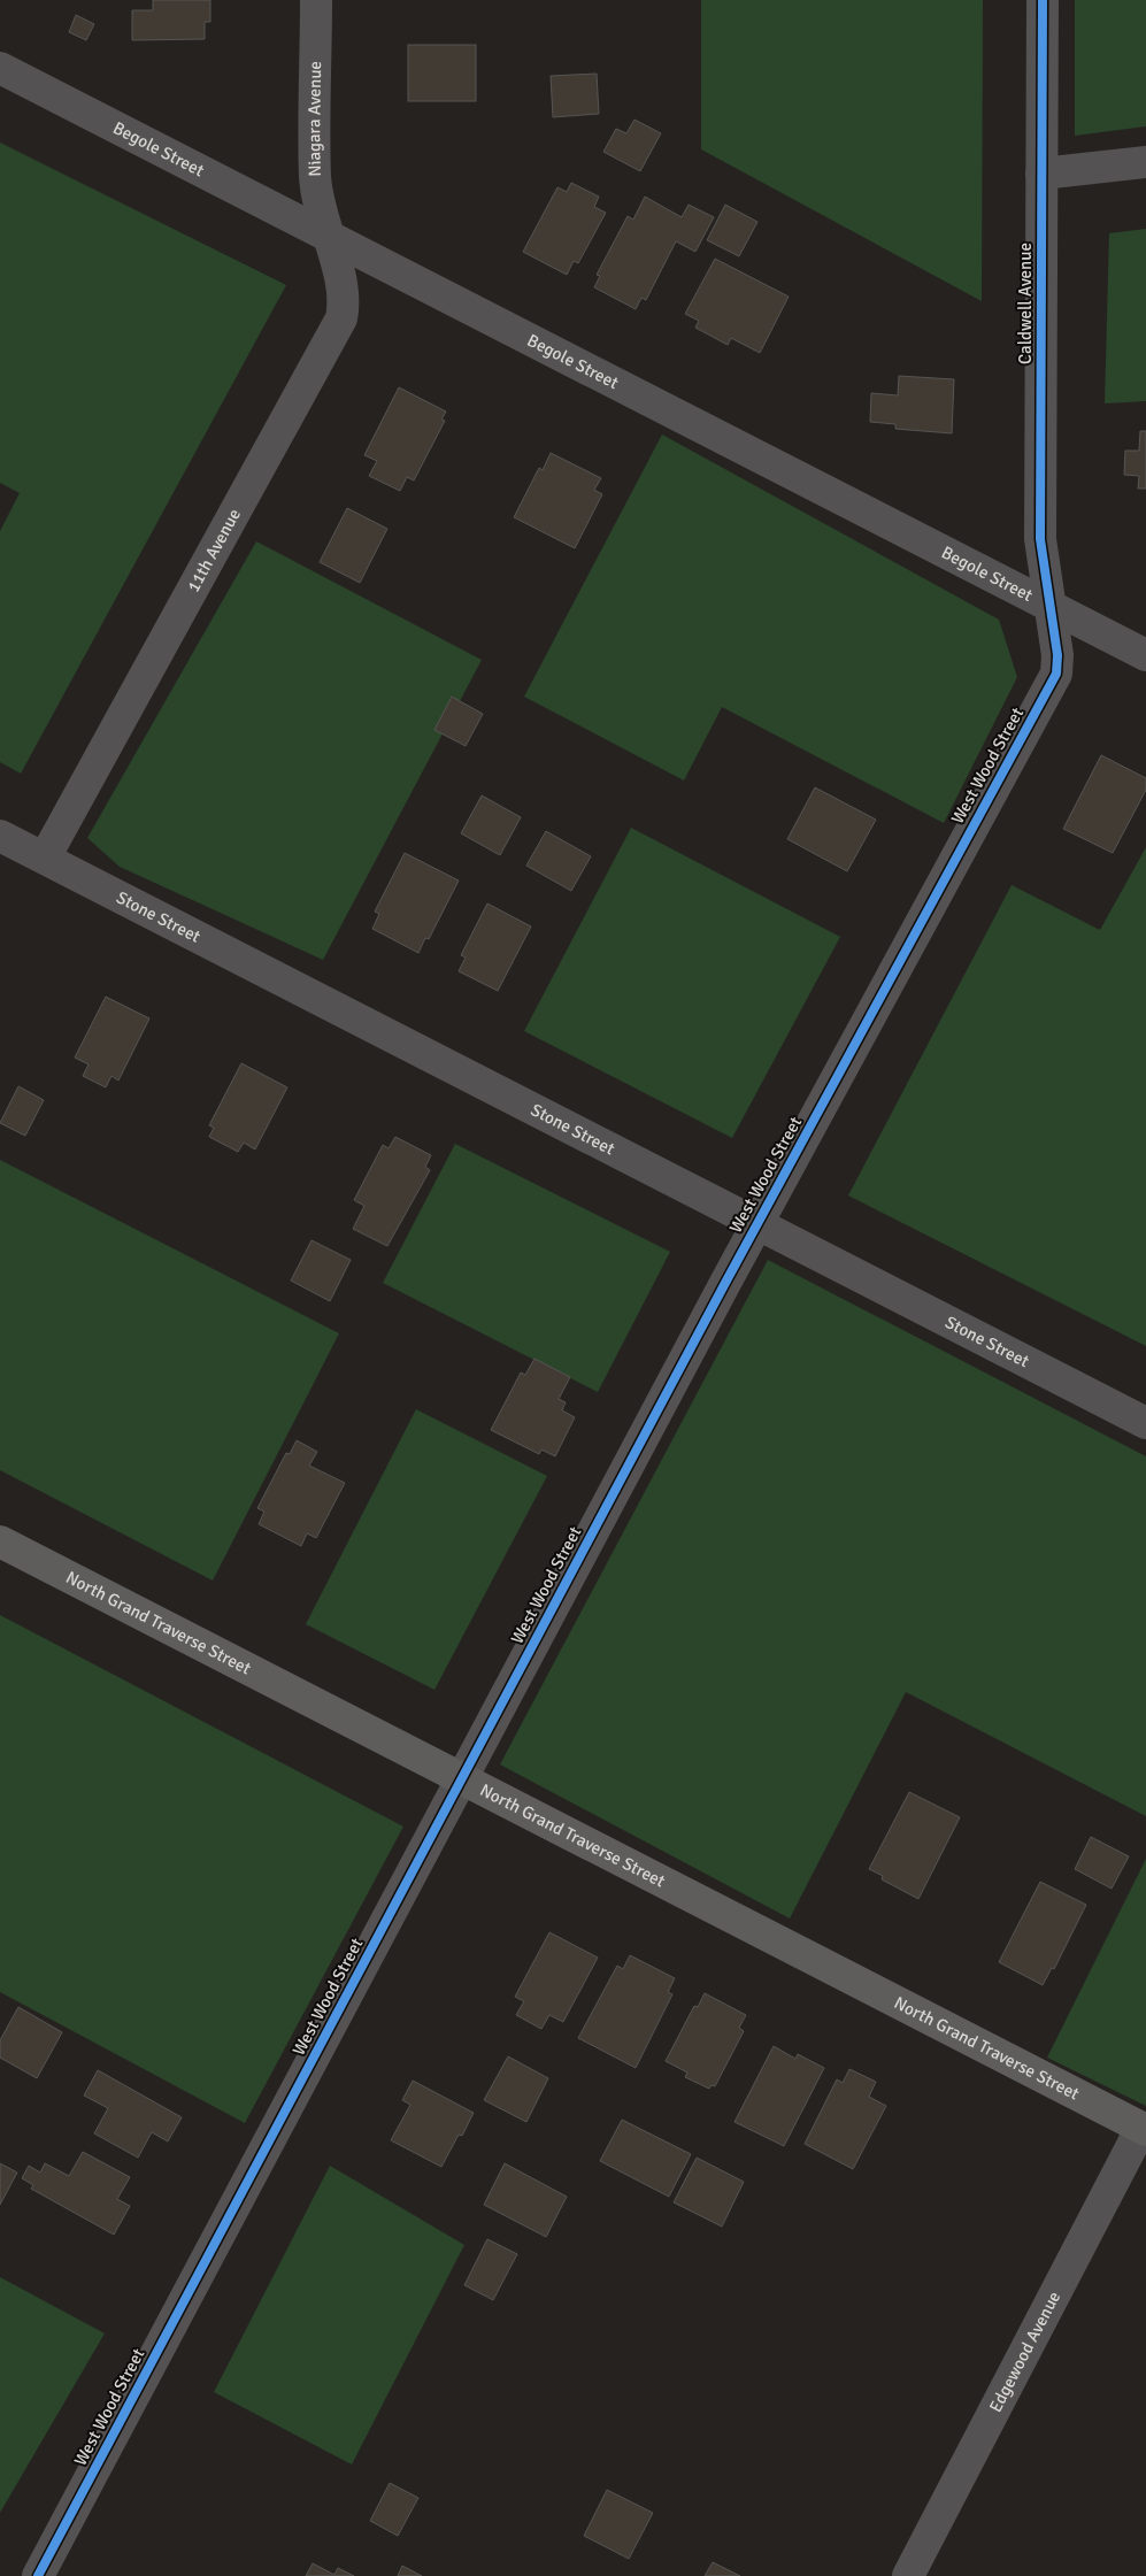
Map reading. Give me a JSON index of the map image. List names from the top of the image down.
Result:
{
  "streets": {
    "street": [
      "Niagara Avenue",
      "Begole Street",
      "Caldwell Avenue",
      "11th Avenue",
      "West Wood Street",
      "Stone Street",
      "North Grand Traverse Street",
      "Edgewood Avenue"
    ]
  },
  "crossings": [
    ["Niagara Avenue", "Begole Street"],
    ["Niagara Avenue", "11th Avenue"],
    ["Begole Street", "Caldwell Avenue"],
    ["Begole Street", "11th Avenue"],
    ["Begole Street", "West Wood Street"],
    ["Caldwell Avenue", "West Wood Street"],
    ["11th Avenue", "Stone Street"],
    ["West Wood Street", "Stone Street"],
    ["West Wood Street", "North Grand Traverse Street"],
    ["North Grand Traverse Street", "Edgewood Avenue"]
  ]
}
